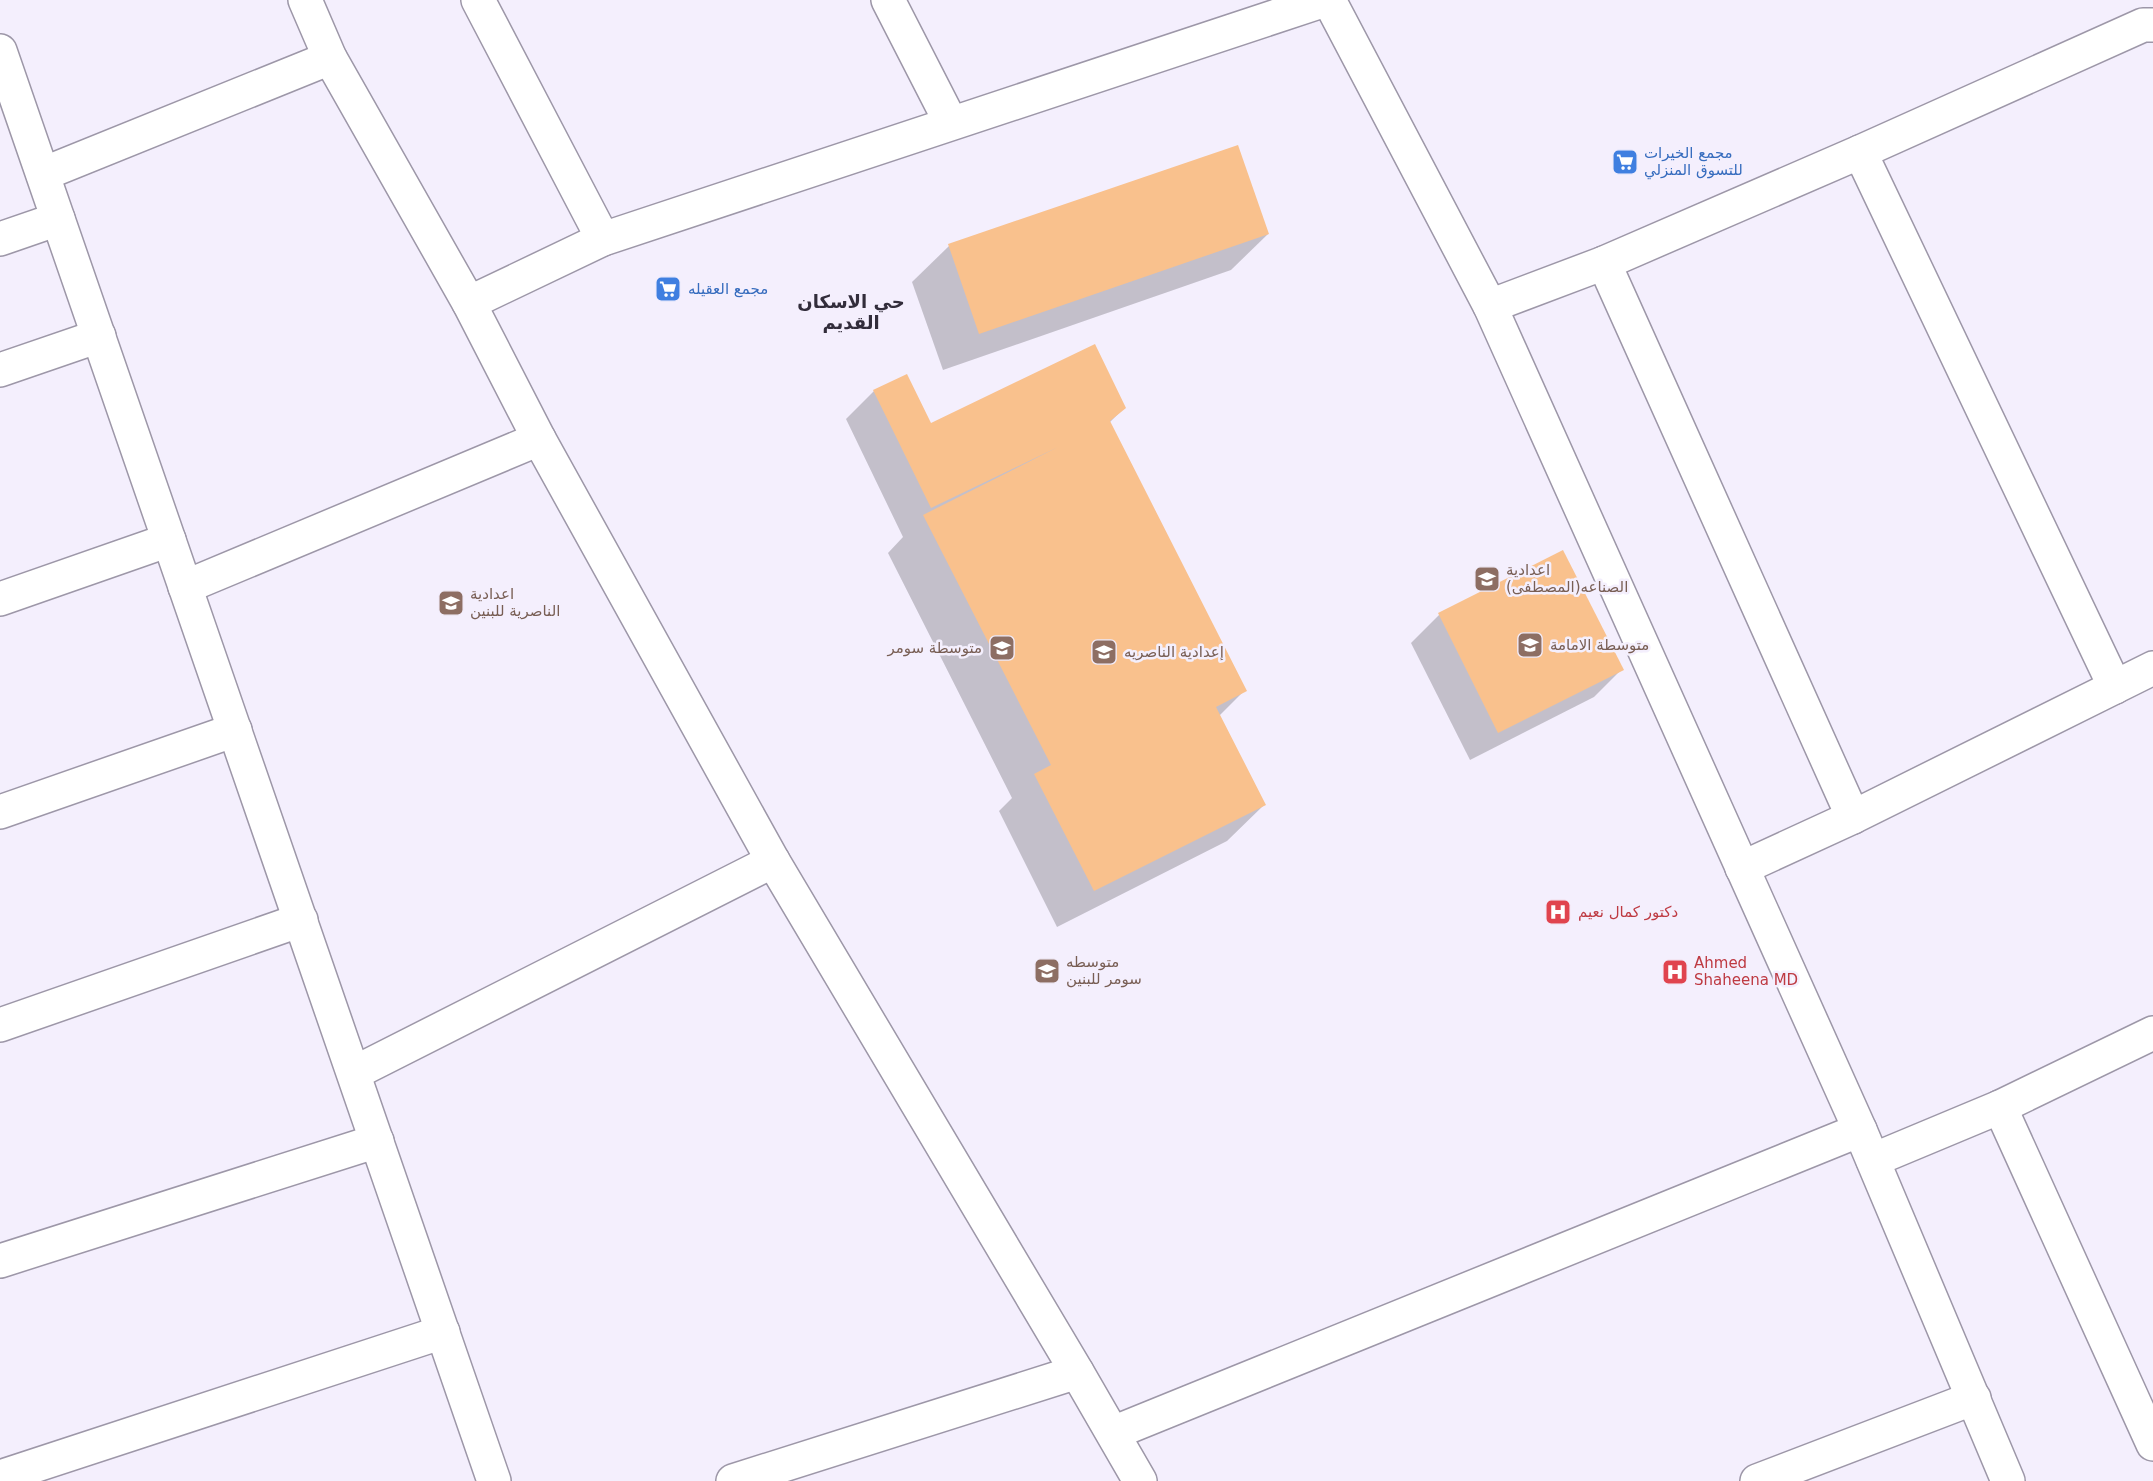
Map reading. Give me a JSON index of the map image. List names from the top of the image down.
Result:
{
  "districts": ["حي الاسكان القديم"],
  "places": {
    "supermarket": ["مجمع الخيرات للتسوق المنزلي", "مجمع العقيله"],
    "school or university": [
      "اعدادية الصناعه(المصطفى)",
      "اعدادية الناصرية للبنين",
      "متوسطة الامامة",
      "متوسطة سومر",
      "إعدادية الناصريه",
      "متوسطه سومر للبنين"
    ],
    "hospital": ["دكتور كمال نعيم", "Ahmed Shaheena MD"]
  }
}
